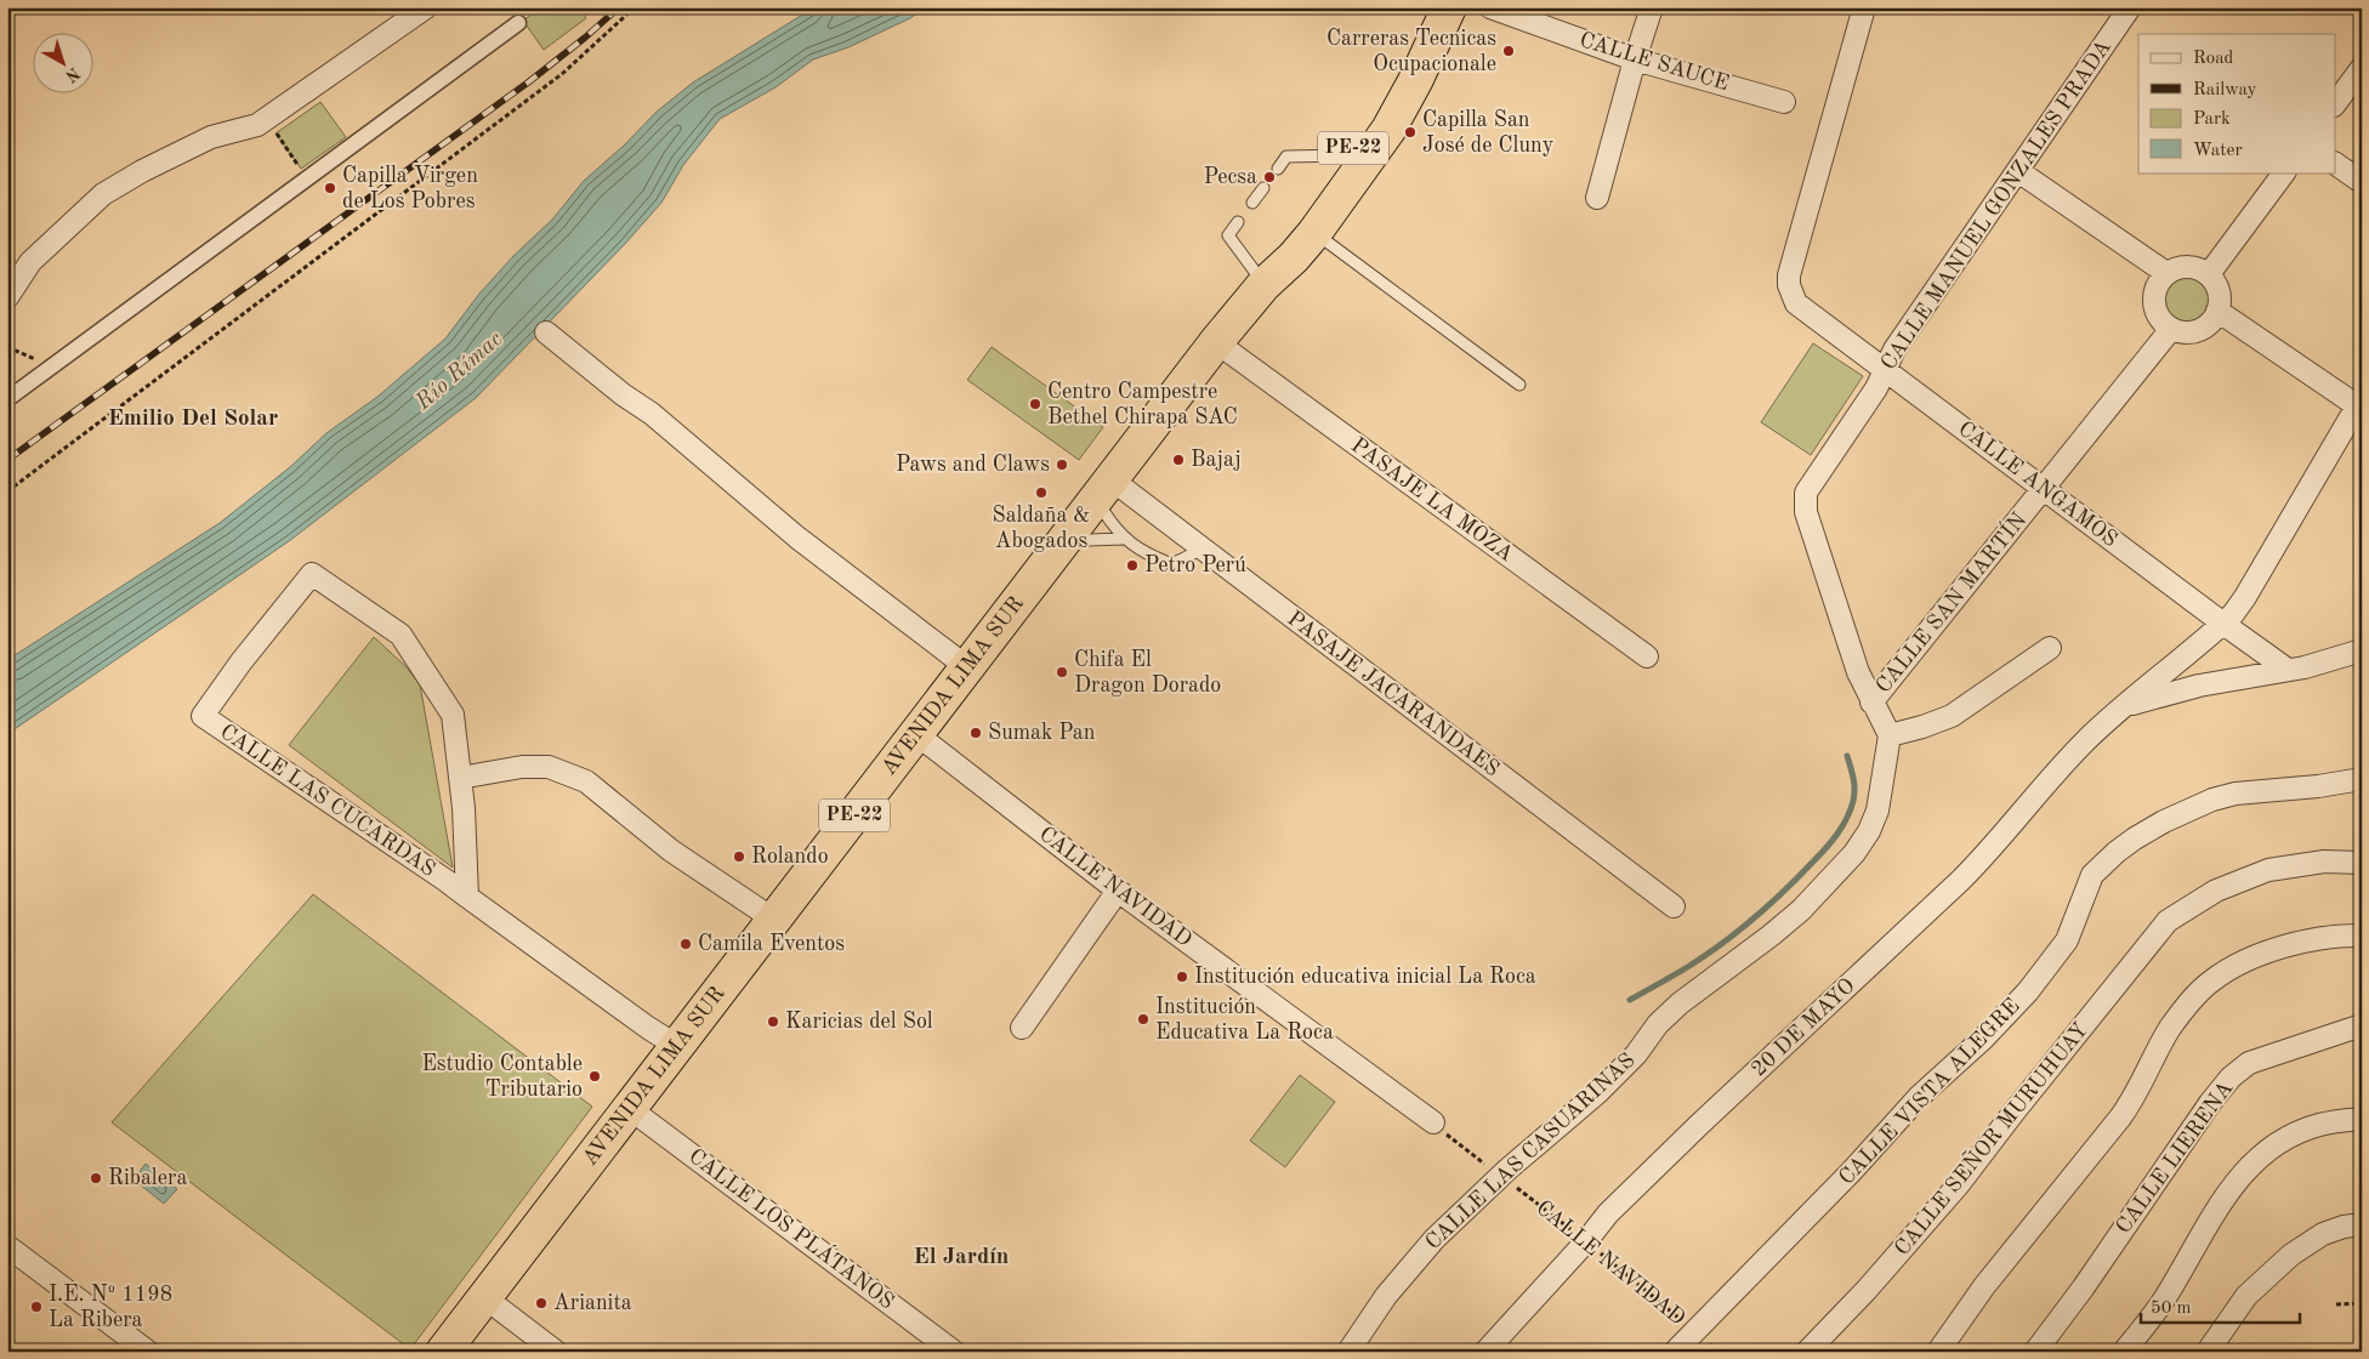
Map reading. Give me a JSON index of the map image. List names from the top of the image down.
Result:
{
  "streets": {
    "highway": ["PE-22", "AVENIDA LIMA SUR"],
    "street": [
      "CALLE SAUCE",
      "CALLE MANUEL GONZALES PRADA",
      "CALLE ANGAMOS",
      "PASAJE LA MOZA",
      "CALLE SAN MARTÍN",
      "PASAJE JACARANDAES",
      "CALLE LAS CUCARDAS",
      "CALLE NAVIDAD",
      "20 DE MAYO",
      "CALLE VISTA ALEGRE",
      "CALLE SEÑOR MURUHUAY",
      "CALLE LAS CASUARINAS",
      "CALLE LIERENA",
      "CALLE LOS PLÁTANOS"
    ]
  },
  "crossings": [
    ["CALLE MANUEL GONZALES PRADA", "CALLE ANGAMOS"],
    ["CALLE MANUEL GONZALES PRADA", "CALLE SAN MARTÍN"],
    ["CALLE ANGAMOS", "CALLE SAN MARTÍN"],
    ["CALLE ANGAMOS", "20 DE MAYO"],
    ["PASAJE LA MOZA", "AVENIDA LIMA SUR"],
    ["CALLE SAN MARTÍN", "CALLE LAS CASUARINAS"],
    ["AVENIDA LIMA SUR", "PASAJE JACARANDAES"],
    ["AVENIDA LIMA SUR", "CALLE LAS CUCARDAS"],
    ["AVENIDA LIMA SUR", "CALLE NAVIDAD"],
    ["AVENIDA LIMA SUR", "CALLE LOS PLÁTANOS"],
    ["CALLE NAVIDAD", "20 DE MAYO"],
    ["CALLE NAVIDAD", "CALLE VISTA ALEGRE"],
    ["CALLE NAVIDAD", "CALLE LAS CASUARINAS"]
  ],
  "districts": ["Emilio Del Solar", "El Jardín"],
  "water": ["Río Rímac"],
  "places": [
    "Carreras Tecnicas Ocupacionale",
    "Capilla San José de Cluny",
    "Pecsa",
    "Capilla Virgen de Los Pobres",
    "Centro Campestre Bethel Chirapa SAC",
    "Bajaj",
    "Paws and Claws",
    "Saldaña & Abogados",
    "Petro Perú",
    "Chifa El Dragon Dorado",
    "Sumak Pan",
    "Rolando",
    "Camila Eventos",
    "Institución educativa inicial La Roca",
    "Institución Educativa La Roca",
    "Karicias del Sol",
    "Estudio Contable Tributario",
    "Ribalera",
    "Arianita",
    "I.E. Nº 1198 La Ribera"
  ],
  "legend": [
    "Road",
    "Railway",
    "Park",
    "Water"
  ],
  "scale_bar": "50 m",
  "north": "bottom right"
}
